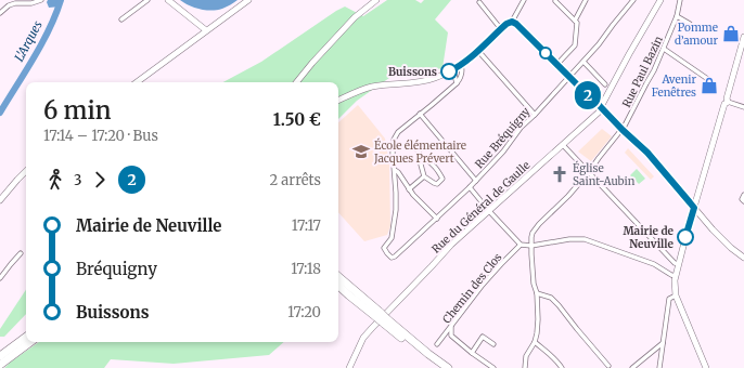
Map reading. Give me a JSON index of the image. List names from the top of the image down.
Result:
{
  "streets": {
    "street": [
      "Rue Paul Bazin",
      "Rue Bréquigny",
      "Rue du Général de Gaulle",
      "Chemin des Clos"
    ]
  },
  "water": ["L'Arques"],
  "places": {
    "shop": ["Pomme d’amour", "Avenir Fenêtres"],
    "other": ["Buissons", "Mairie de Neuville"],
    "school or university": ["École élémentaire Jacques Prévert"],
    "church": ["Église Saint-Aubin"]
  },
  "lines": ["bus line 2"],
  "page": {
    "on_map": "2",
    "heading": ["6 min", "17:14 – 17:20 · Bus", "1.50 €"],
    "legs": ["3", "2", "2 arrêts"],
    "list": [
      {
        "name": "Mairie de Neuville",
        "value": "17:17"
      },
      {
        "name": "Bréquigny",
        "value": "17:18"
      },
      {
        "name": "Buissons",
        "value": "17:20"
      }
    ]
  }
}
